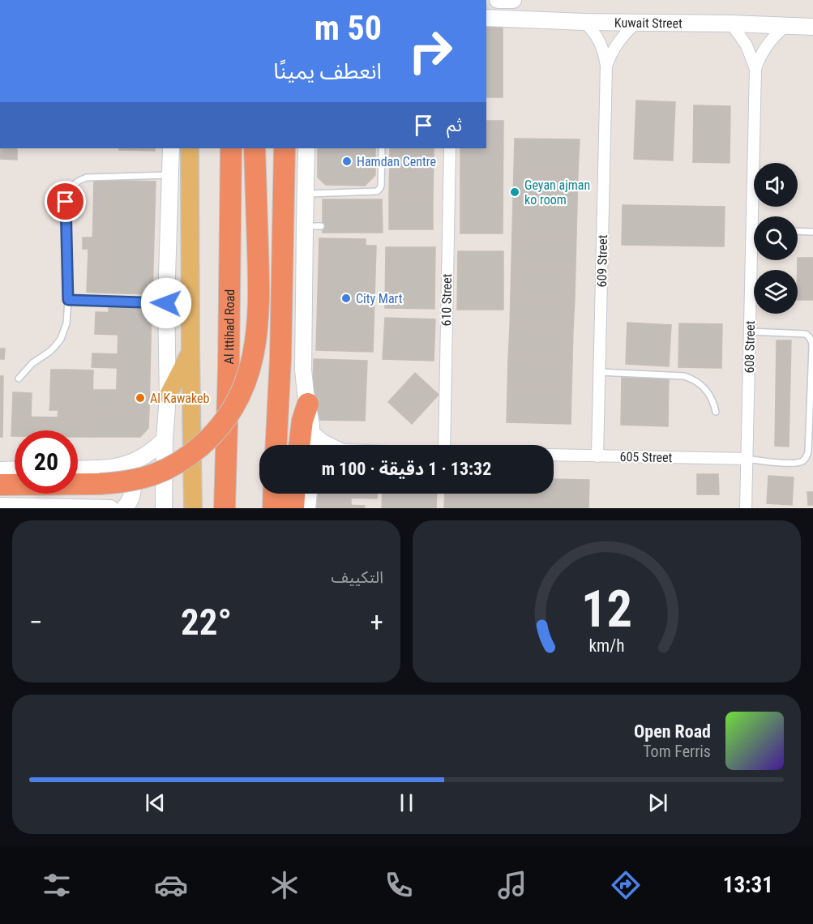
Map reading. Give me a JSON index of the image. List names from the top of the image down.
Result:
{
  "streets": {
    "highway": ["Al Ittihad Road"],
    "main road": ["Kuwait Street"],
    "street": [
      "609 Street",
      "610 Street",
      "608 Street",
      "605 Street"
    ]
  },
  "crossings": [
    ["Kuwait Street", "609 Street"],
    ["Kuwait Street", "608 Street"],
    ["609 Street", "605 Street"],
    ["608 Street", "605 Street"]
  ],
  "places": [
    "Hamdan Centre",
    "Geyan ajman ko room",
    "City Mart",
    "Al Kawakeb"
  ],
  "page": {
    "turn": ["50 m", "انعطف يمينًا"],
    "then": "ثم",
    "limit": "20",
    "trip": "13:32 · 1 دقيقة · 100 m",
    "tile": "التكييف",
    "heat": ["−", "22°", "+"],
    "song": ["Open Road", "Tom Ferris"],
    "tabs": "13:31",
    "gauge": ["12", "km/h"]
  }
}
